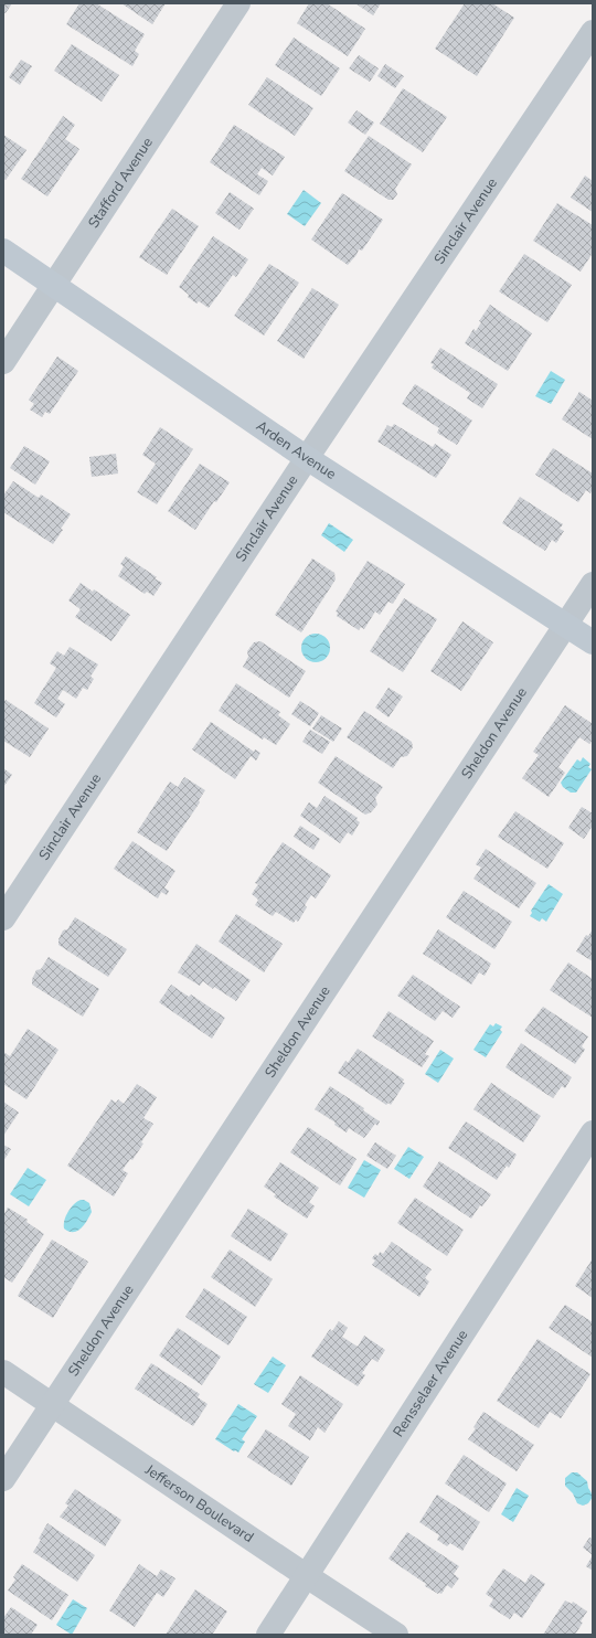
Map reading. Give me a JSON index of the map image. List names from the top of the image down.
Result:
{
  "streets": {
    "street": [
      "Stafford Avenue",
      "Sinclair Avenue",
      "Arden Avenue",
      "Sheldon Avenue",
      "Rensselaer Avenue",
      "Jefferson Boulevard"
    ]
  },
  "crossings": [
    ["Stafford Avenue", "Arden Avenue"],
    ["Sinclair Avenue", "Arden Avenue"],
    ["Arden Avenue", "Sheldon Avenue"],
    ["Sheldon Avenue", "Jefferson Boulevard"],
    ["Rensselaer Avenue", "Jefferson Boulevard"]
  ]
}
